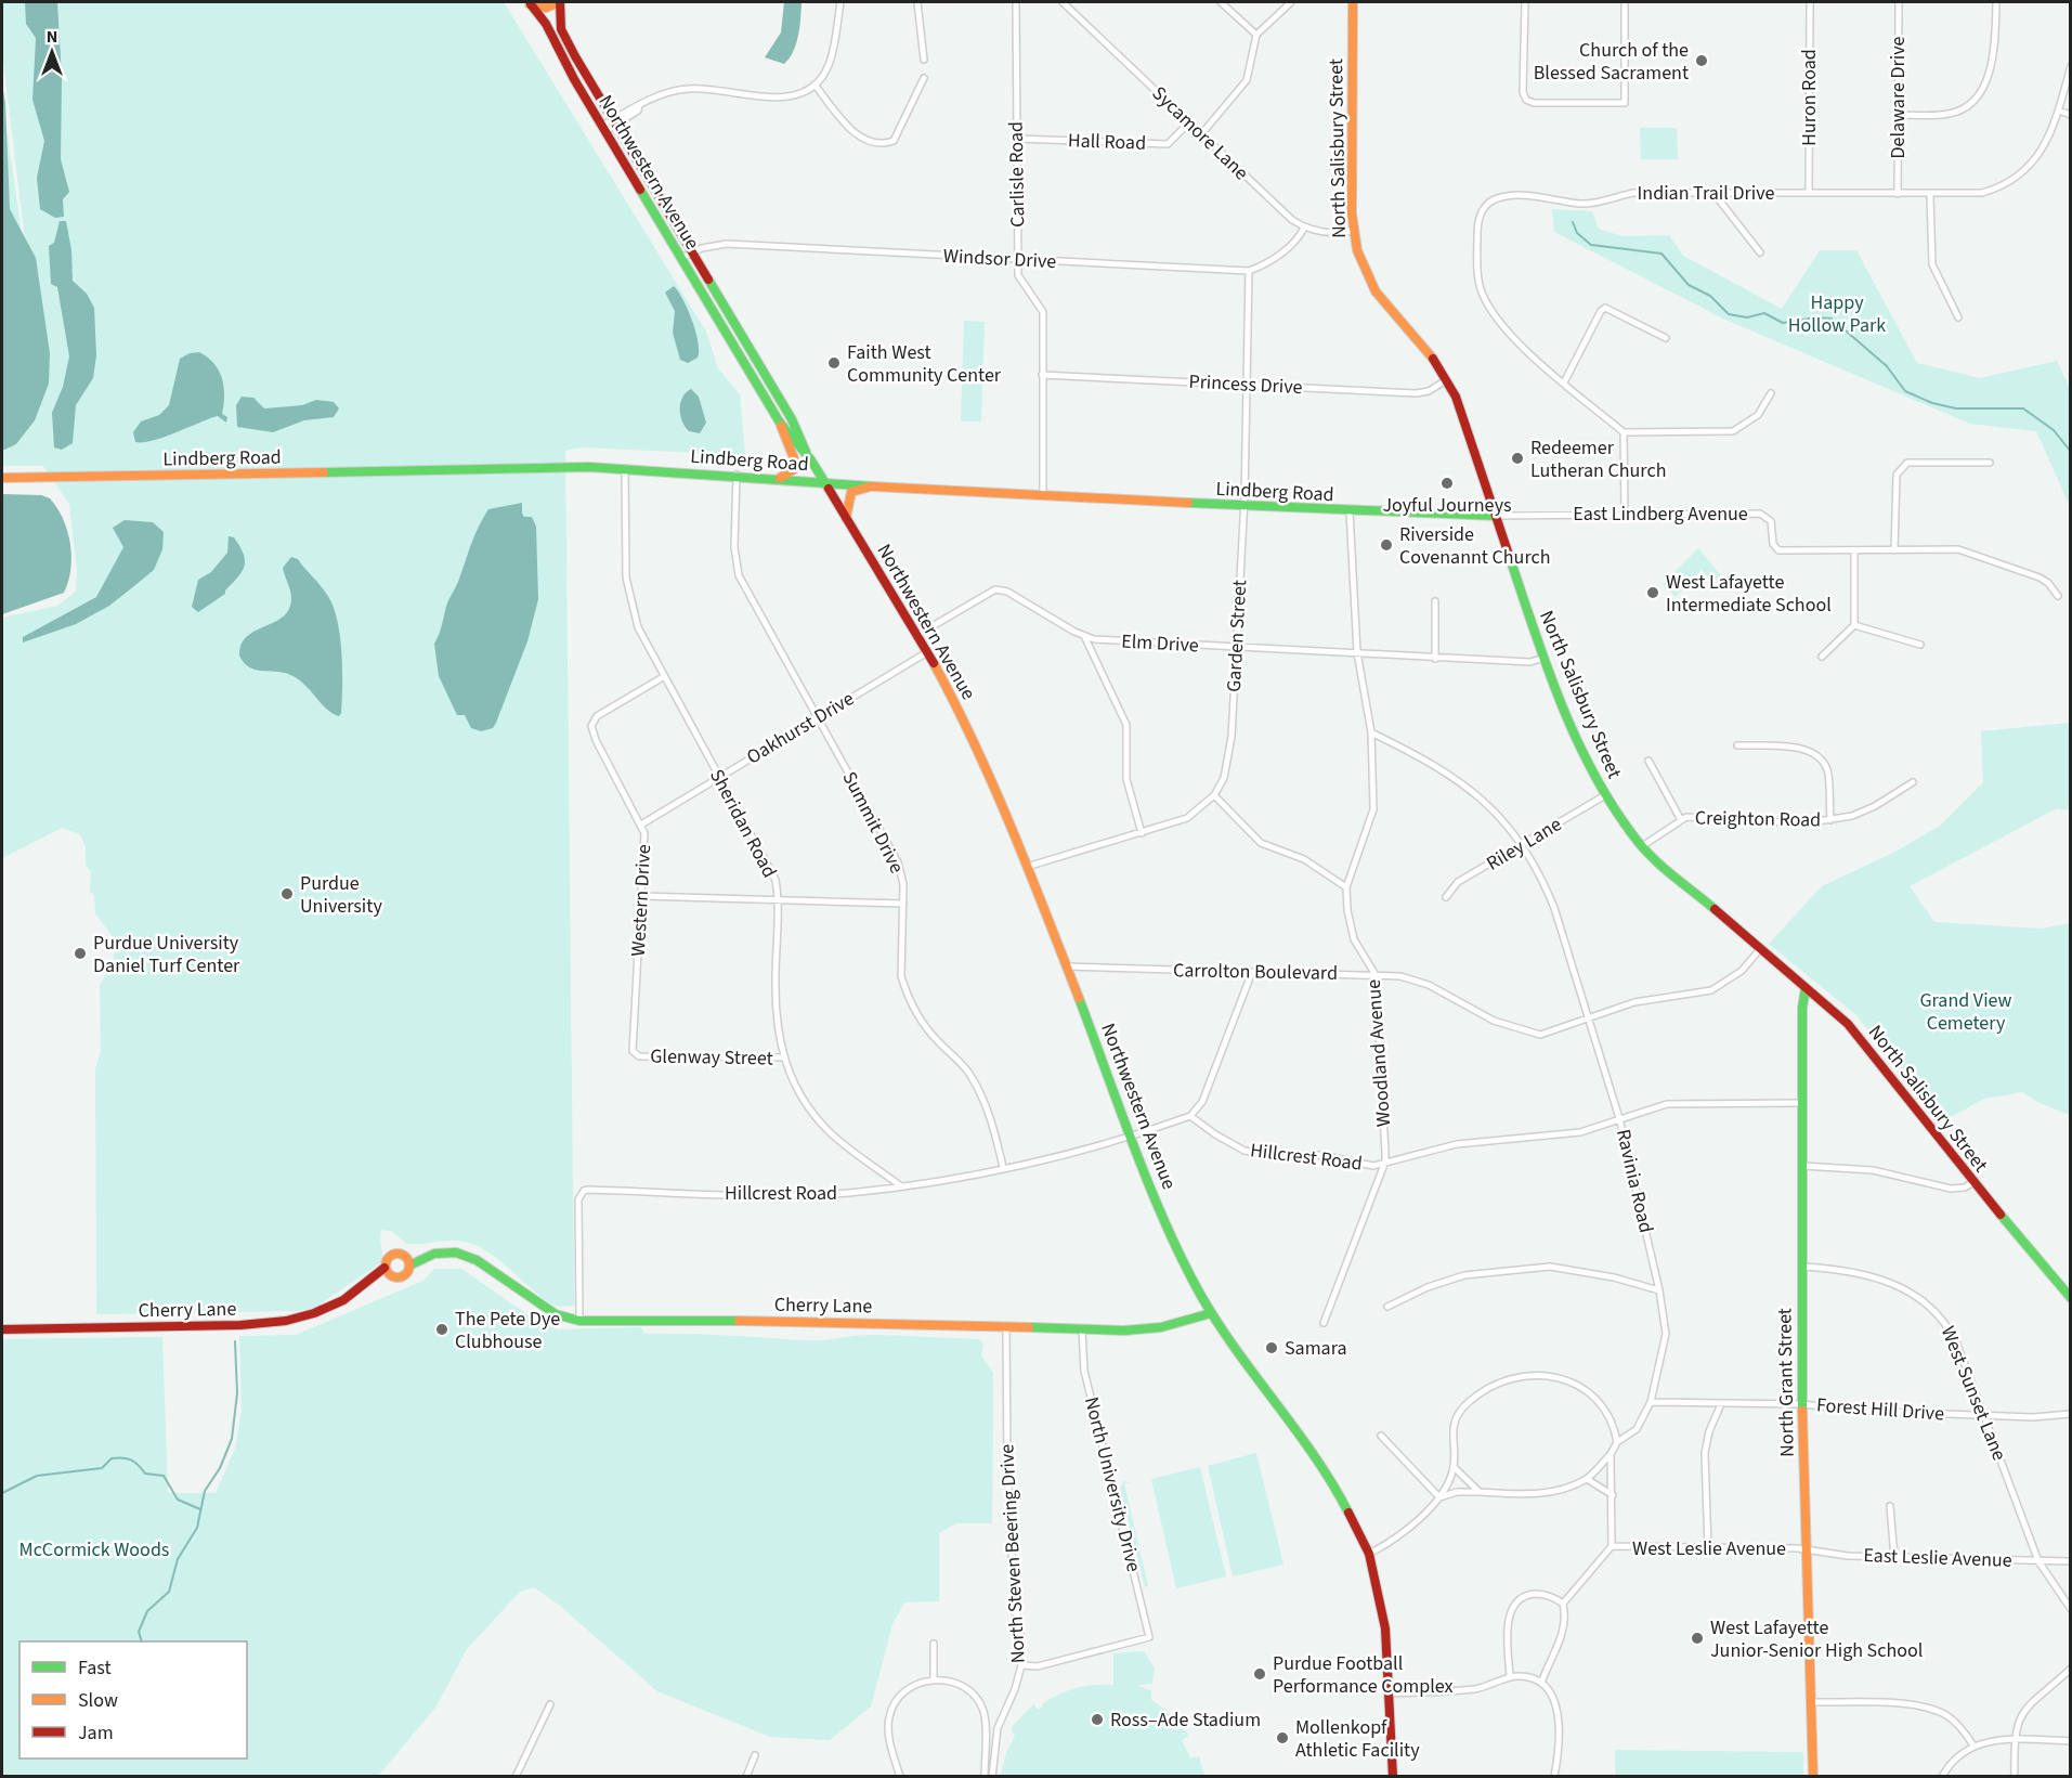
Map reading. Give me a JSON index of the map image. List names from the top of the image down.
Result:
{
  "streets": {
    "street": [
      "Huron Road",
      "Delaware Drive",
      "Sycamore Lane",
      "Hall Road",
      "North Salisbury Street",
      "Northwestern Avenue",
      "Carlisle Road",
      "Indian Trail Drive",
      "Windsor Drive",
      "Princess Drive",
      "Lindberg Road",
      "East Lindberg Avenue",
      "Garden Street",
      "Elm Drive",
      "Oakhurst Drive",
      "Creighton Road",
      "Summit Drive",
      "Sheridan Road",
      "Riley Lane",
      "Western Drive",
      "Carrolton Boulevard",
      "Woodland Avenue",
      "Glenway Street",
      "Hillcrest Road",
      "Ravinia Road",
      "Cherry Lane",
      "North Grant Street",
      "West Sunset Lane",
      "Forest Hill Drive",
      "North University Drive",
      "West Leslie Avenue",
      "North Steven Beering Drive",
      "East Leslie Avenue"
    ]
  },
  "crossings": [
    ["Huron Road", "Indian Trail Drive"],
    ["Delaware Drive", "Indian Trail Drive"],
    ["Sycamore Lane", "Hall Road"],
    ["Hall Road", "Carlisle Road"],
    ["North Salisbury Street", "Princess Drive"],
    ["North Salisbury Street", "Lindberg Road"],
    ["North Salisbury Street", "East Lindberg Avenue"],
    ["North Salisbury Street", "Elm Drive"],
    ["North Salisbury Street", "Creighton Road"],
    ["North Salisbury Street", "Riley Lane"],
    ["North Salisbury Street", "Carrolton Boulevard"],
    ["North Salisbury Street", "North Grant Street"],
    ["Northwestern Avenue", "Windsor Drive"],
    ["Northwestern Avenue", "Lindberg Road"],
    ["Northwestern Avenue", "Garden Street"],
    ["Northwestern Avenue", "Elm Drive"],
    ["Northwestern Avenue", "Oakhurst Drive"],
    ["Northwestern Avenue", "Carrolton Boulevard"],
    ["Northwestern Avenue", "Hillcrest Road"],
    ["Northwestern Avenue", "Cherry Lane"],
    ["Carlisle Road", "Windsor Drive"],
    ["Carlisle Road", "Princess Drive"],
    ["Carlisle Road", "Lindberg Road"],
    ["Windsor Drive", "Garden Street"],
    ["Princess Drive", "Garden Street"],
    ["Lindberg Road", "East Lindberg Avenue"],
    ["Lindberg Road", "Garden Street"],
    ["Lindberg Road", "Summit Drive"],
    ["Lindberg Road", "Sheridan Road"],
    ["Lindberg Road", "Woodland Avenue"],
    ["Garden Street", "Elm Drive"],
    ["Elm Drive", "Woodland Avenue"],
    ["Oakhurst Drive", "Summit Drive"],
    ["Oakhurst Drive", "Sheridan Road"],
    ["Oakhurst Drive", "Western Drive"],
    ["Summit Drive", "Hillcrest Road"],
    ["Sheridan Road", "Western Drive"],
    ["Sheridan Road", "Glenway Street"],
    ["Sheridan Road", "Hillcrest Road"],
    ["Riley Lane", "Ravinia Road"],
    ["Western Drive", "Glenway Street"],
    ["Carrolton Boulevard", "Woodland Avenue"],
    ["Carrolton Boulevard", "Ravinia Road"],
    ["Woodland Avenue", "Hillcrest Road"],
    ["Woodland Avenue", "Ravinia Road"],
    ["Hillcrest Road", "Ravinia Road"],
    ["Hillcrest Road", "Cherry Lane"],
    ["Hillcrest Road", "North Grant Street"],
    ["Ravinia Road", "Forest Hill Drive"],
    ["Cherry Lane", "North University Drive"],
    ["Cherry Lane", "North Steven Beering Drive"],
    ["North Grant Street", "West Sunset Lane"],
    ["North Grant Street", "Forest Hill Drive"],
    ["North Grant Street", "West Leslie Avenue"],
    ["North Grant Street", "East Leslie Avenue"],
    ["West Sunset Lane", "Forest Hill Drive"],
    ["West Sunset Lane", "East Leslie Avenue"],
    ["North University Drive", "North Steven Beering Drive"],
    ["West Leslie Avenue", "East Leslie Avenue"]
  ],
  "parks": ["Happy Hollow Park", "Grand View Cemetery", "McCormick Woods"],
  "places": [
    "Church of the Blessed Sacrament",
    "Faith West Community Center",
    "Redeemer Lutheran Church",
    "Joyful Journeys",
    "Riverside Covenannt Church",
    "West Lafayette Intermediate School",
    "Purdue University",
    "Purdue University Daniel Turf Center",
    "The Pete Dye Clubhouse",
    "Samara",
    "West Lafayette Junior-Senior High School",
    "Purdue Football Performance Complex",
    "Ross–Ade Stadium",
    "Mollenkopf Athletic Facility"
  ],
  "legend": ["Fast", "Slow", "Jam"],
  "north": "top"
}
